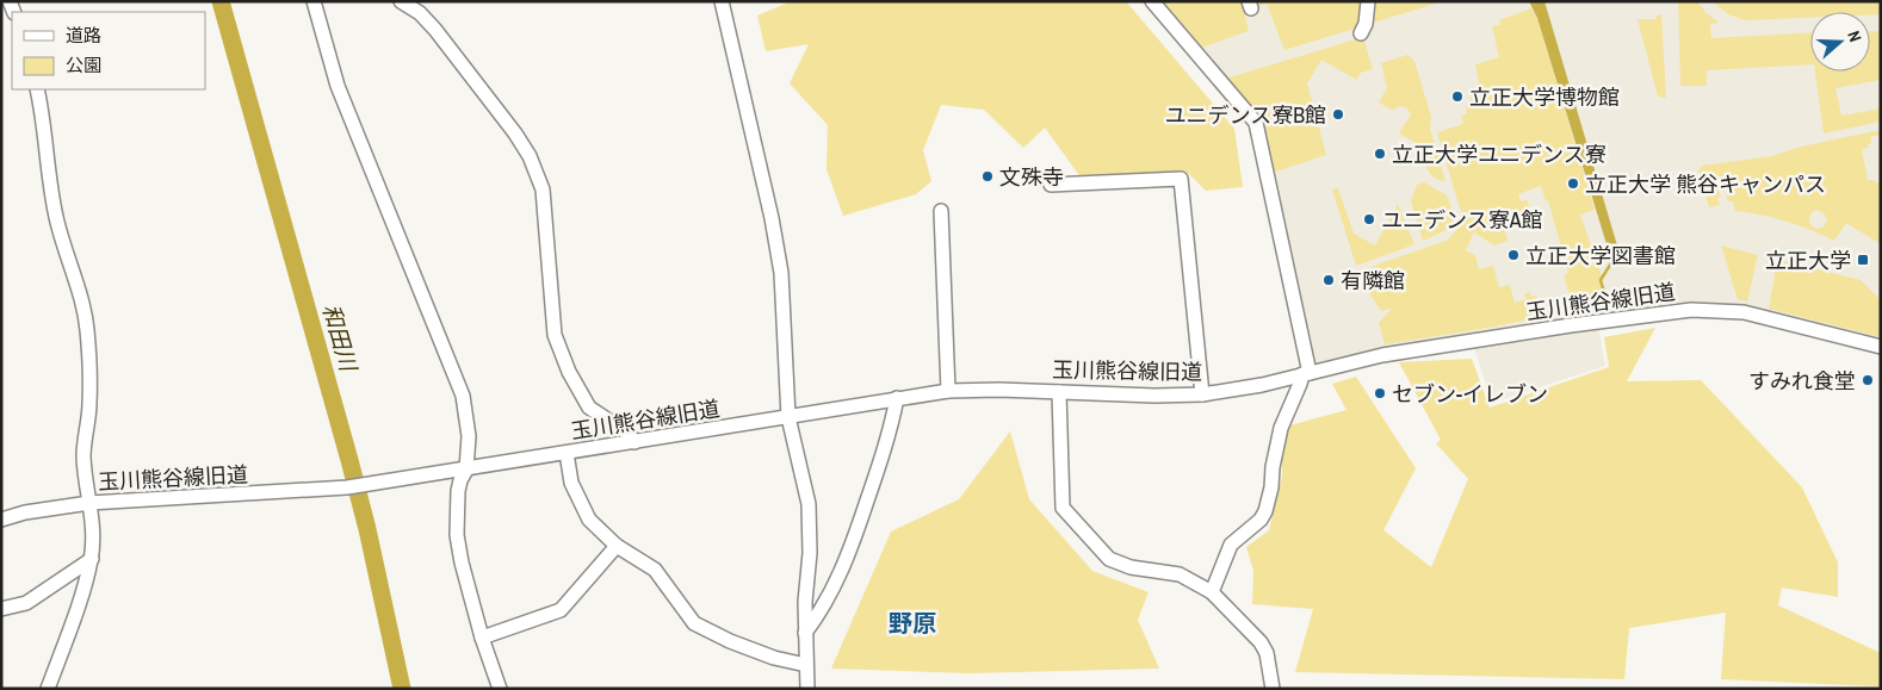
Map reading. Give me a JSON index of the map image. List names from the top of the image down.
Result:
{
  "streets": {
    "street": ["玉川熊谷線旧道"]
  },
  "districts": ["野原"],
  "water": ["和田川"],
  "places": {
    "other": [
      "立正大学博物館",
      "ユニデンス寮B館",
      "立正大学ユニデンス寮",
      "文殊寺",
      "立正大学 熊谷キャンパス",
      "ユニデンス寮A館",
      "立正大学図書館",
      "有隣館",
      "すみれ食堂",
      "セブン-イレブン"
    ],
    "transit": ["立正大学"]
  },
  "legend": ["道路", "公園"],
  "north": "right"
}
